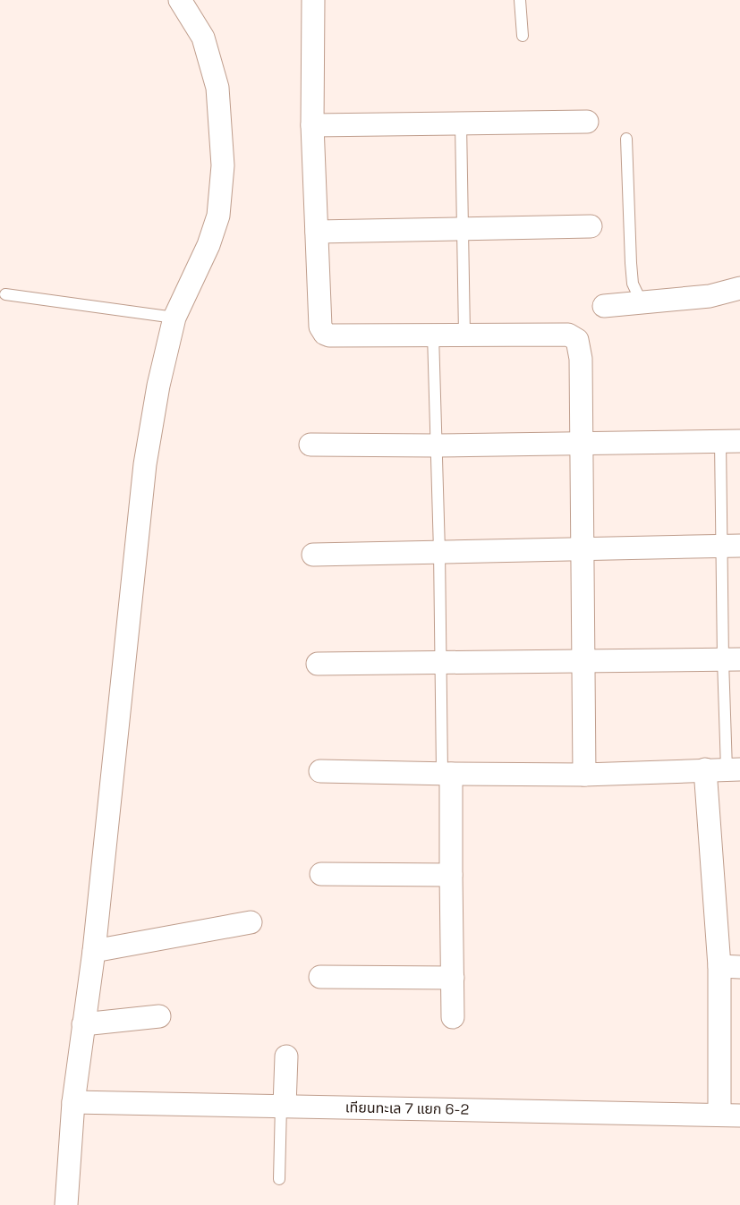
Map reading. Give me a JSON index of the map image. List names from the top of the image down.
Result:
{
  "streets": {
    "street": ["เทียนทะเล 7 แยก 6-2"]
  }
}
